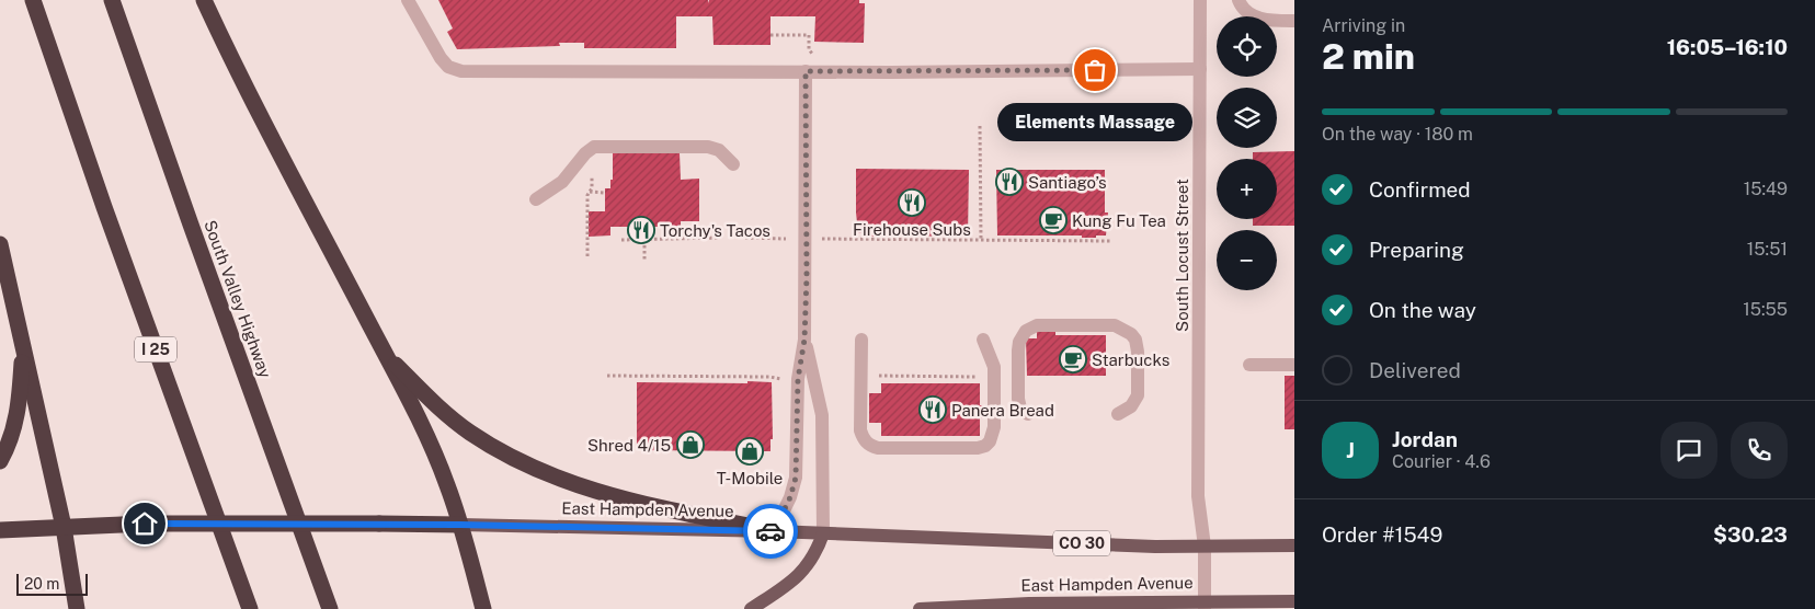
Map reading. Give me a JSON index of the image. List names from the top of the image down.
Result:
{
  "streets": {
    "highway": ["South Valley Highway", "I 25", "East Hampden Avenue"],
    "main road": ["CO 30"],
    "street": ["South Locust Street"]
  },
  "crossings": [
    ["South Locust Street", "East Hampden Avenue"]
  ],
  "places": {
    "other": ["Elements Massage"],
    "restaurant": [
      "Santiago’s",
      "Firehouse Subs",
      "Torchy's Tacos",
      "Panera Bread"
    ],
    "cafe": ["Kung Fu Tea", "Starbucks"],
    "shop": ["Shred 4/15", "T-Mobile"]
  },
  "scale_bar": "20 m",
  "page": {
    "heading": ["2 min", "Arriving in", "16:05–16:10"],
    "panel": [
      "Jordan",
      "Courier · 4.6",
      "Order #1549",
      "$30.23"
    ],
    "map_buttons": ["+", "−"],
    "bar": "On the way · 180 m",
    "bubble": "Elements Massage",
    "list": [
      ["Confirmed", "15:49"],
      ["Preparing", "15:51"],
      ["On the way", "15:55"],
      "Delivered"
    ],
    "round": "J",
    "scale": "20 m"
  }
}
